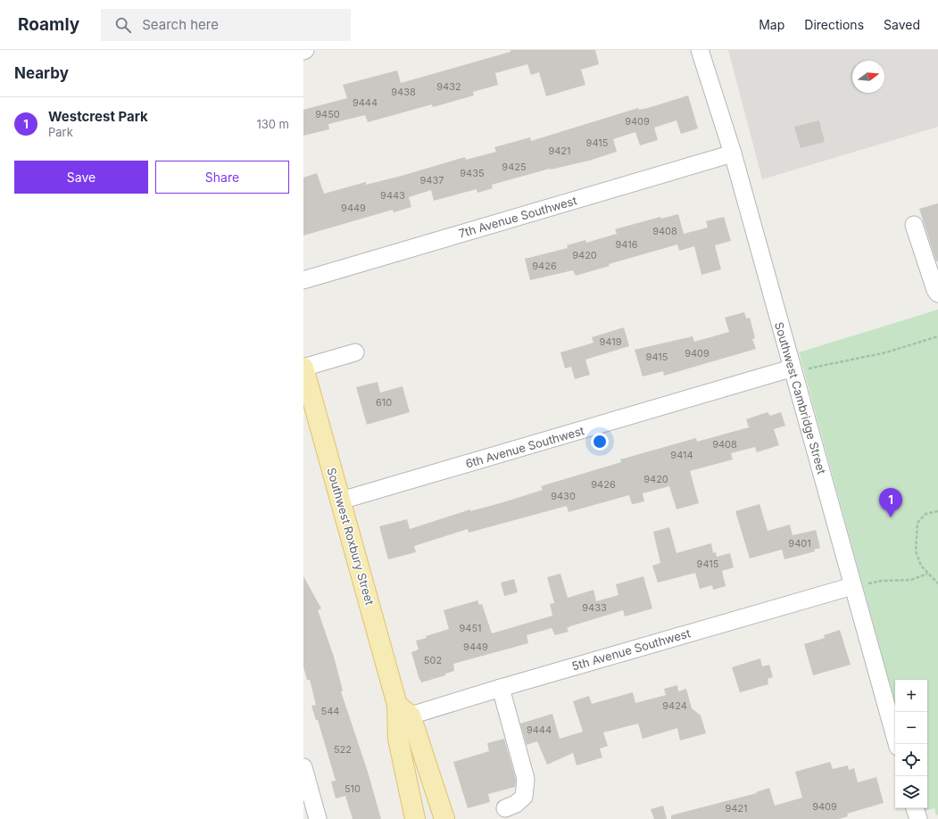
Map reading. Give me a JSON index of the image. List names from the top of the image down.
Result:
{
  "streets": {
    "main road": ["Southwest Roxbury Street"],
    "street": [
      "7th Avenue Southwest",
      "Southwest Cambridge Street",
      "6th Avenue Southwest",
      "5th Avenue Southwest"
    ]
  },
  "crossings": [
    ["7th Avenue Southwest", "Southwest Cambridge Street"],
    ["Southwest Cambridge Street", "6th Avenue Southwest"],
    ["Southwest Cambridge Street", "5th Avenue Southwest"],
    ["6th Avenue Southwest", "Southwest Roxbury Street"],
    ["Southwest Roxbury Street", "5th Avenue Southwest"]
  ],
  "house_numbers": [
    "9432",
    "9438",
    "9444",
    "9450",
    "9409",
    "9415",
    "9421",
    "9425",
    "9435",
    "9437",
    "9443",
    "9449",
    "9408",
    "9416",
    "9420",
    "9426",
    "9419",
    "9409",
    "9415",
    "610",
    "9408",
    "9414",
    "9420",
    "9426",
    "9430",
    "9401",
    "9415",
    "9433",
    "9451",
    "9449",
    "502",
    "9424",
    "544",
    "9444",
    "522",
    "510",
    "9409",
    "9421"
  ],
  "north": "right",
  "page": {
    "header": "Roamly",
    "search": "Search here",
    "nav": ["Map", "Directions", "Saved"],
    "heading": "Nearby",
    "list": [
      {
        "mark": "1",
        "name": "Westcrest Park",
        "note": "Park",
        "value": "130 m"
      }
    ],
    "buttons": ["Save", "Share"],
    "pins": "1",
    "map_buttons": ["+", "−"]
  }
}
